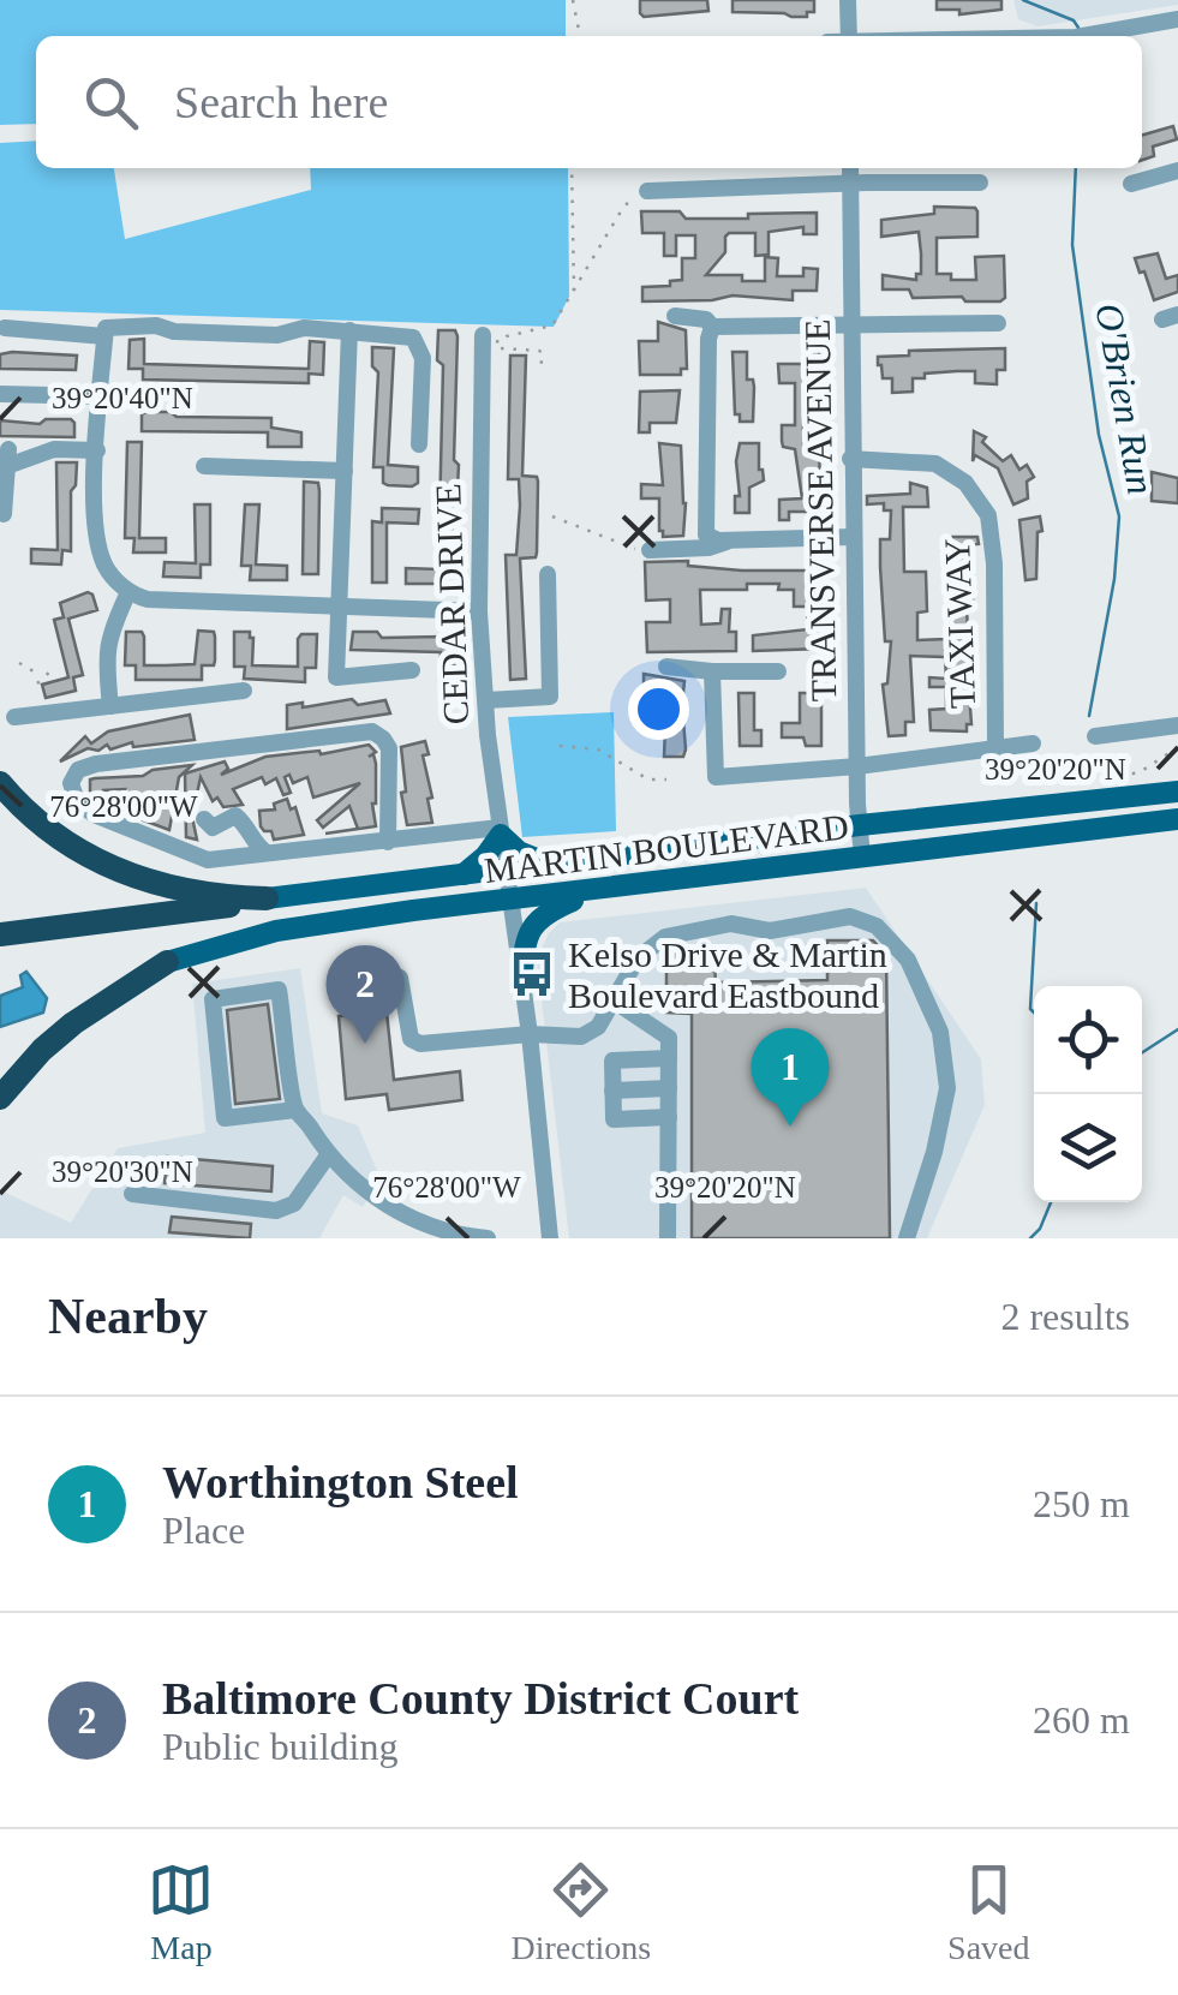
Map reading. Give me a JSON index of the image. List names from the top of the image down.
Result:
{
  "streets": {
    "main road": ["MARTIN BOULEVARD"],
    "street": ["TRANSVERSE AVENUE", "CEDAR DRIVE", "TAXI WAY"]
  },
  "crossings": [
    ["TRANSVERSE AVENUE", "TAXI WAY"],
    ["TRANSVERSE AVENUE", "MARTIN BOULEVARD"],
    ["CEDAR DRIVE", "MARTIN BOULEVARD"]
  ],
  "water": ["O'Brien Run"],
  "places": {
    "bus stop": ["Kelso Drive & Martin Boulevard Eastbound"]
  },
  "page": {
    "search": "Search here",
    "pins": ["2", "1"],
    "heading": ["Nearby", "2 results"],
    "list": [
      {
        "mark": "1",
        "name": "Worthington Steel",
        "note": "Place",
        "value": "250 m"
      },
      {
        "mark": "2",
        "name": "Baltimore County District Court",
        "note": "Public building",
        "value": "260 m"
      }
    ],
    "nav": ["Map", "Directions", "Saved"]
  },
  "coordinates": [
    "39°20'40\"N",
    "39°20'20\"N",
    "76°28'00\"W",
    "39°20'30\"N"
  ]
}
